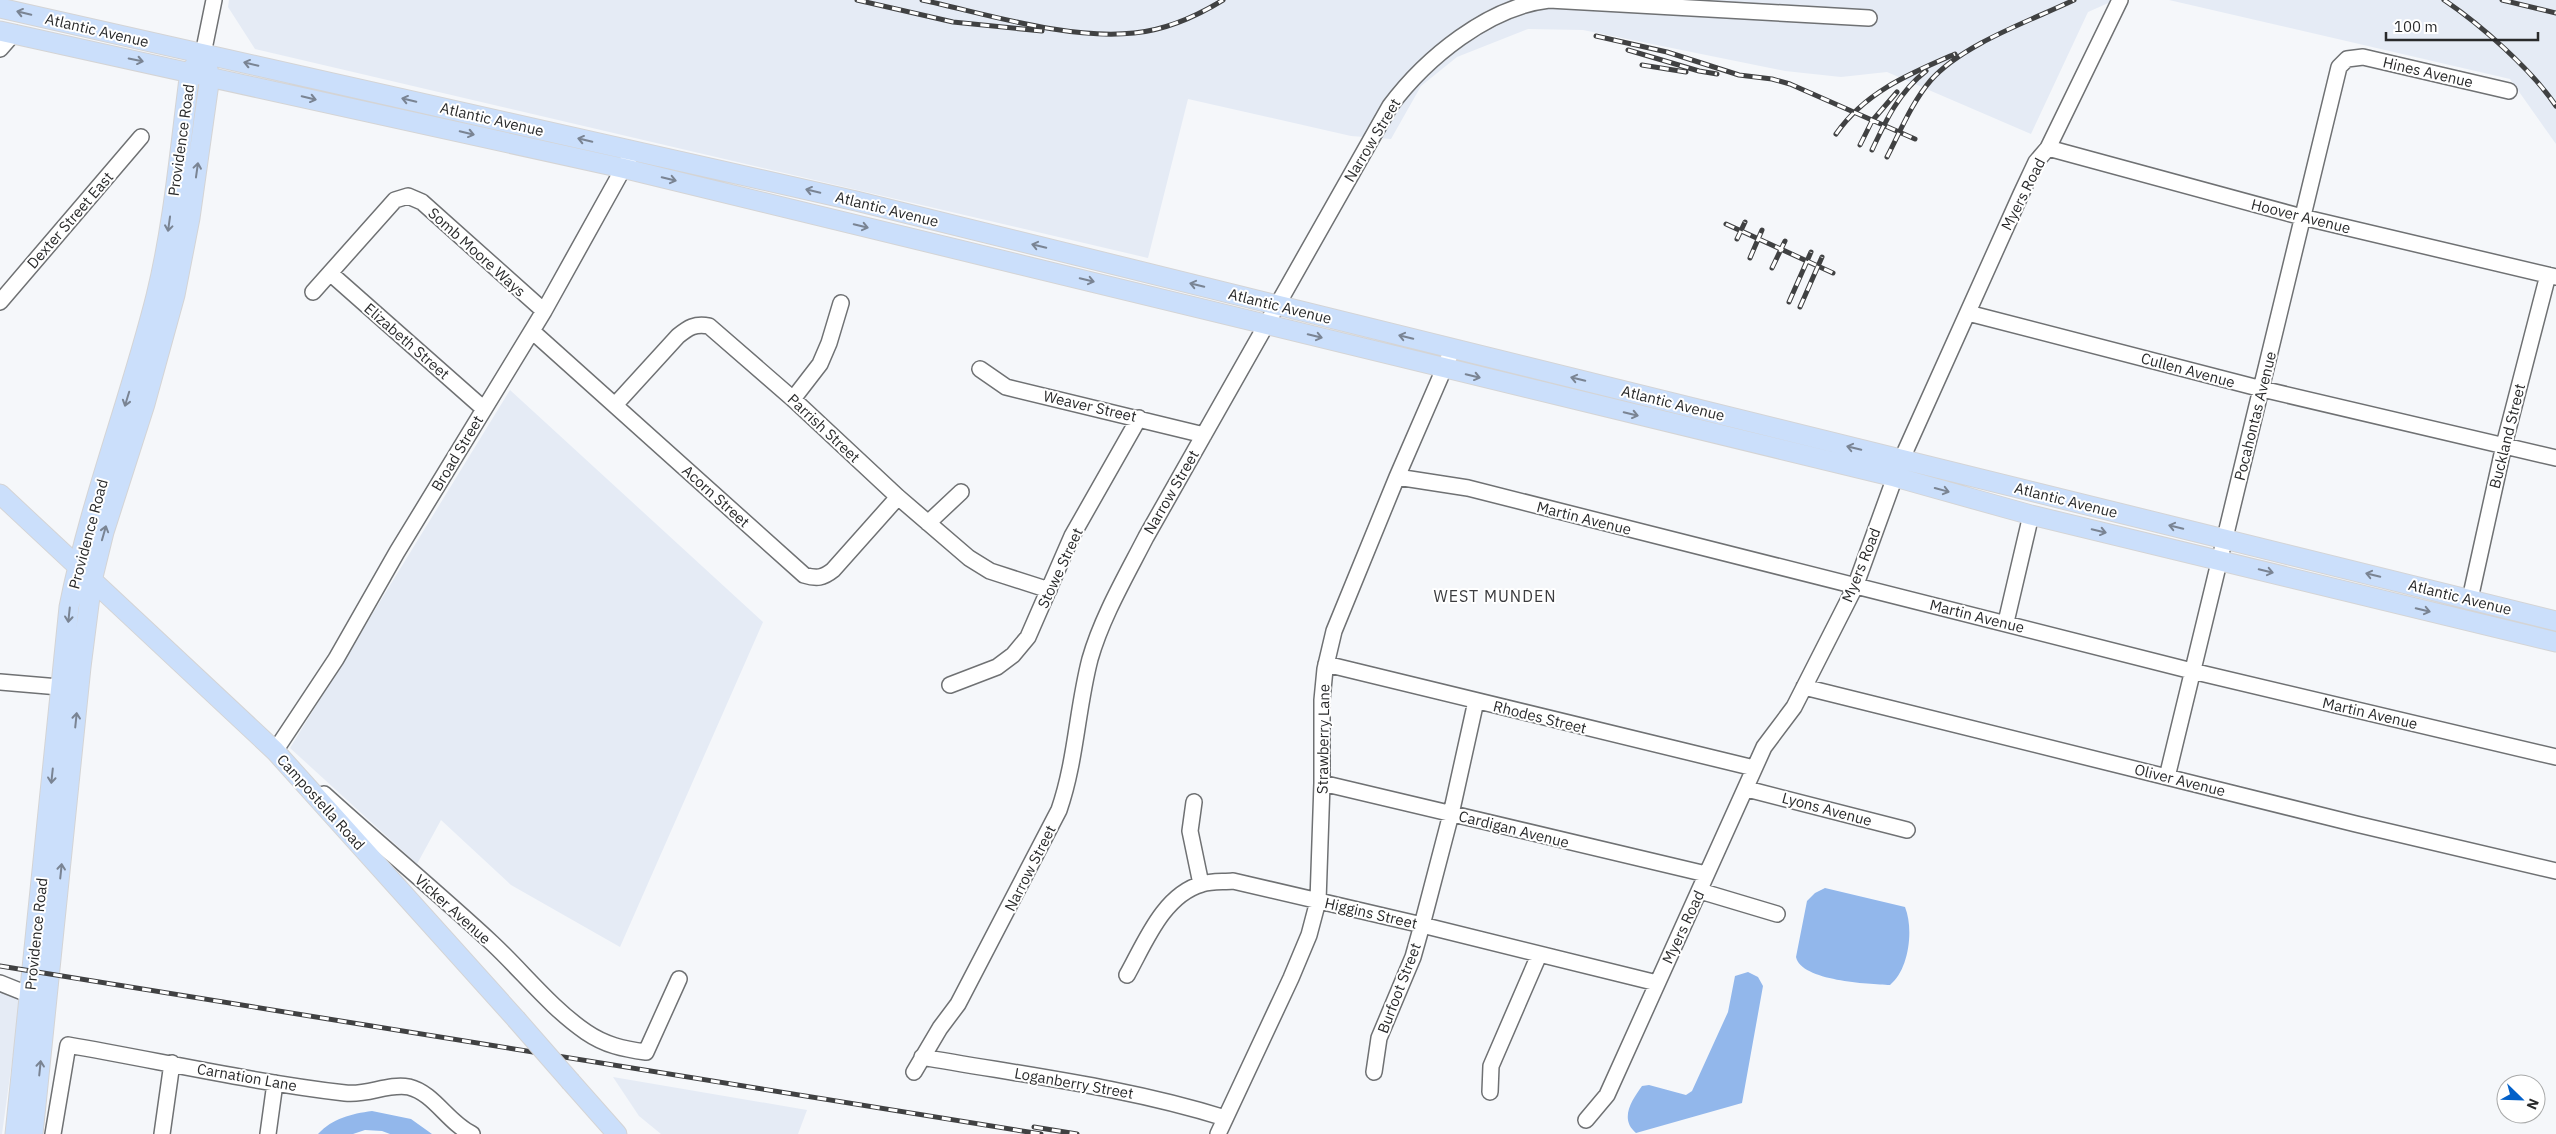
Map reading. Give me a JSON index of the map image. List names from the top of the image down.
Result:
{
  "streets": {
    "main road": ["Atlantic Avenue", "Providence Road", "Campostella Road"],
    "street": [
      "Hines Avenue",
      "Narrow Street",
      "Myers Road",
      "Hoover Avenue",
      "Dexter Street East",
      "Somb Moore Ways",
      "Elizabeth Street",
      "Cullen Avenue",
      "Weaver Street",
      "Pocahontas Avenue",
      "Parrish Street",
      "Buckland Street",
      "Broad Street",
      "Acorn Street",
      "Martin Avenue",
      "Stowe Street",
      "Rhodes Street",
      "Strawberry Lane",
      "Oliver Avenue",
      "Lyons Avenue",
      "Cardigan Avenue",
      "Vicker Avenue",
      "Higgins Street",
      "Burfoot Street",
      "Carnation Lane",
      "Loganberry Street"
    ]
  },
  "crossings": [
    ["Atlantic Avenue", "Providence Road"],
    ["Atlantic Avenue", "Narrow Street"],
    ["Atlantic Avenue", "Myers Road"],
    ["Atlantic Avenue", "Pocahontas Avenue"],
    ["Atlantic Avenue", "Buckland Street"],
    ["Atlantic Avenue", "Broad Street"],
    ["Atlantic Avenue", "Strawberry Lane"],
    ["Hines Avenue", "Pocahontas Avenue"],
    ["Providence Road", "Campostella Road"],
    ["Narrow Street", "Weaver Street"],
    ["Narrow Street", "Loganberry Street"],
    ["Myers Road", "Hoover Avenue"],
    ["Myers Road", "Cullen Avenue"],
    ["Myers Road", "Martin Avenue"],
    ["Myers Road", "Rhodes Street"],
    ["Myers Road", "Oliver Avenue"],
    ["Myers Road", "Lyons Avenue"],
    ["Myers Road", "Cardigan Avenue"],
    ["Myers Road", "Higgins Street"],
    ["Hoover Avenue", "Pocahontas Avenue"],
    ["Hoover Avenue", "Buckland Street"],
    ["Somb Moore Ways", "Elizabeth Street"],
    ["Somb Moore Ways", "Broad Street"],
    ["Elizabeth Street", "Broad Street"],
    ["Cullen Avenue", "Pocahontas Avenue"],
    ["Cullen Avenue", "Buckland Street"],
    ["Weaver Street", "Stowe Street"],
    ["Pocahontas Avenue", "Martin Avenue"],
    ["Pocahontas Avenue", "Oliver Avenue"],
    ["Parrish Street", "Acorn Street"],
    ["Parrish Street", "Stowe Street"],
    ["Broad Street", "Acorn Street"],
    ["Broad Street", "Campostella Road"],
    ["Broad Street", "Vicker Avenue"],
    ["Martin Avenue", "Strawberry Lane"],
    ["Rhodes Street", "Strawberry Lane"],
    ["Rhodes Street", "Burfoot Street"],
    ["Strawberry Lane", "Cardigan Avenue"],
    ["Strawberry Lane", "Higgins Street"],
    ["Strawberry Lane", "Loganberry Street"],
    ["Campostella Road", "Vicker Avenue"],
    ["Cardigan Avenue", "Burfoot Street"],
    ["Higgins Street", "Burfoot Street"]
  ],
  "districts": ["WEST MUNDEN"],
  "scale_bar": "100 m",
  "north": "bottom right"
}
